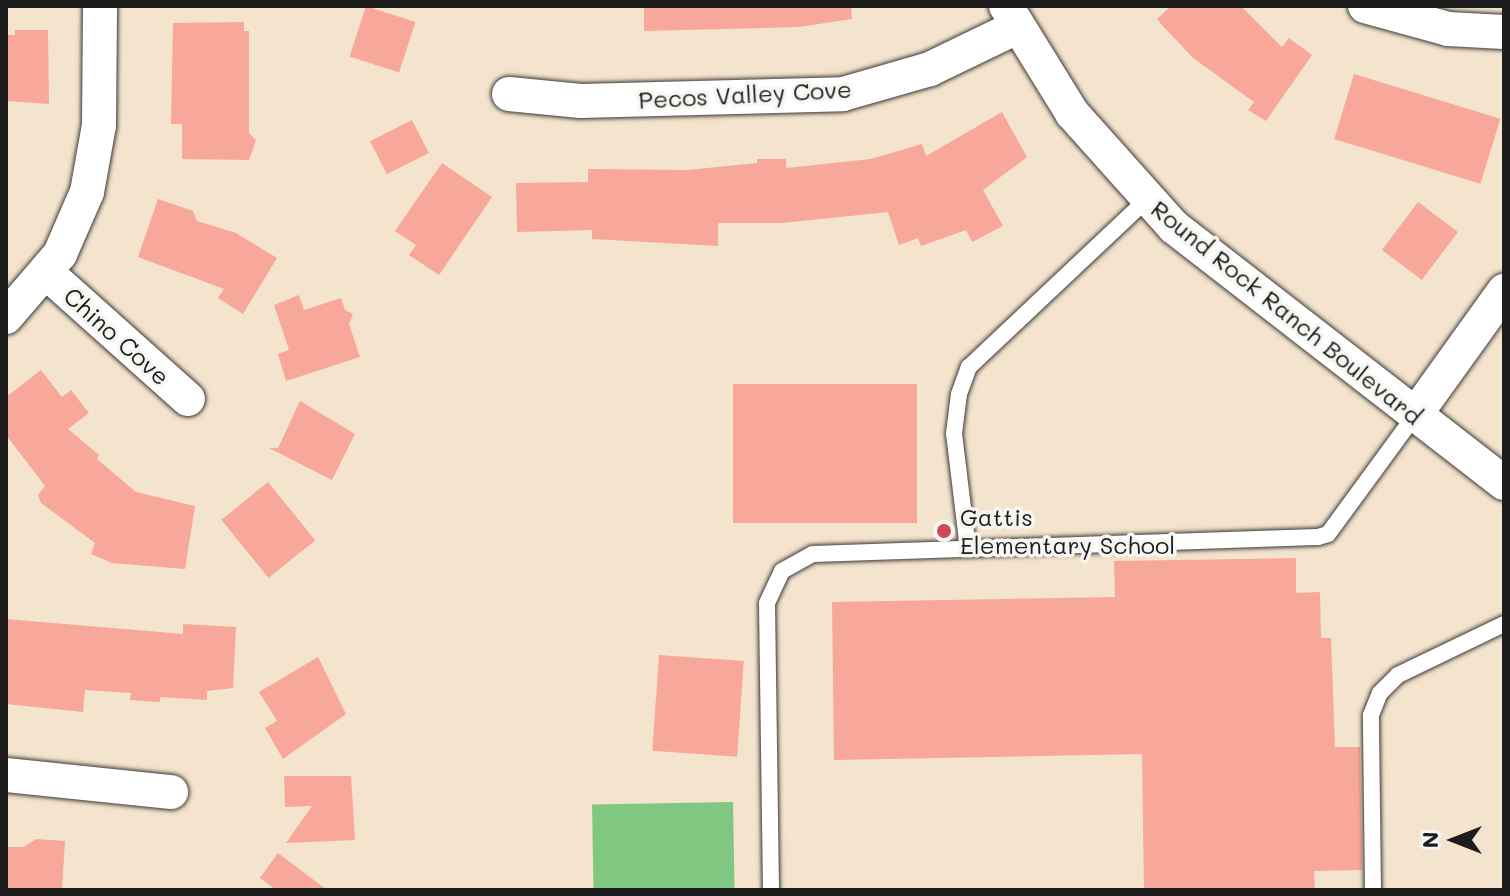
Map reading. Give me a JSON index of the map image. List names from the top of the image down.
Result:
{
  "streets": {
    "street": ["Pecos Valley Cove", "Round Rock Ranch Boulevard", "Chino Cove"]
  },
  "crossings": [
    ["Pecos Valley Cove", "Round Rock Ranch Boulevard"]
  ],
  "places": ["Gattis Elementary School"],
  "north": "left"
}
